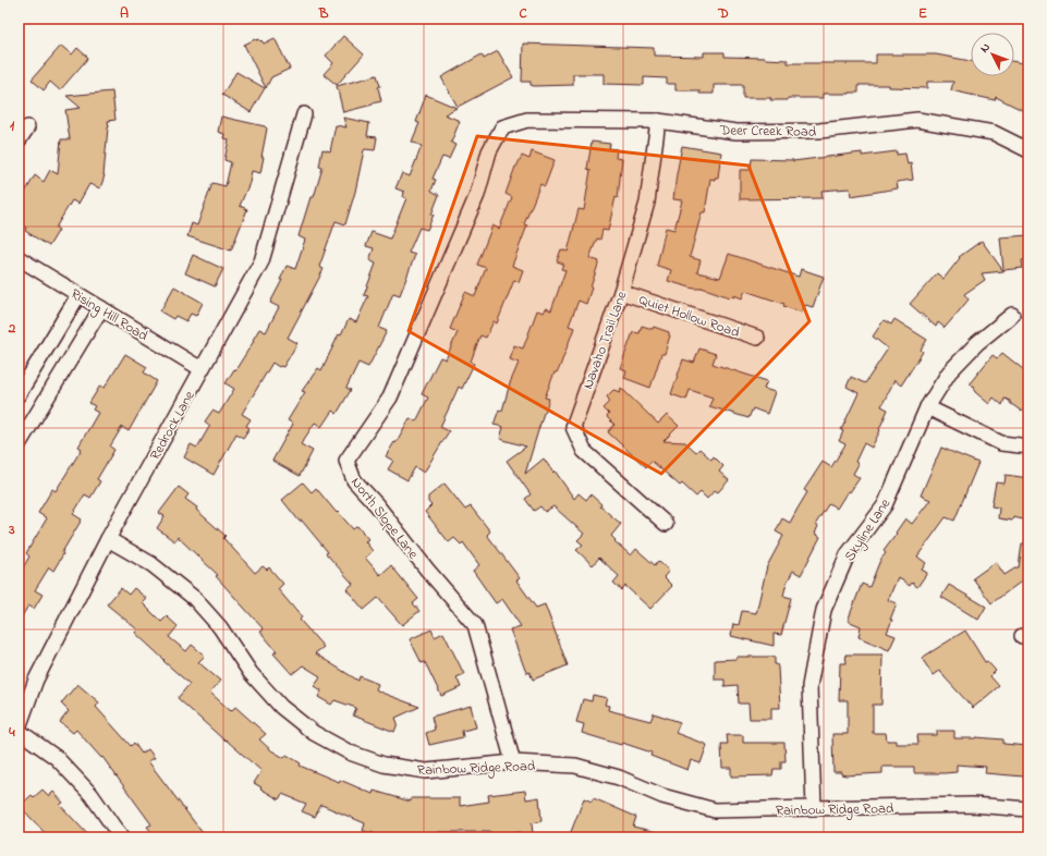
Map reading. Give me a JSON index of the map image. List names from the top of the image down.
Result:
{
  "streets": {
    "street": [
      "Deer Creek Road",
      "Rising Hill Road",
      "Quiet Hollow Road",
      "Navaho Trail Lane",
      "Redrock Lane",
      "North Slope Lane",
      "Skyline Lane",
      "Rainbow Ridge Road"
    ]
  },
  "crossings": [
    ["Deer Creek Road", "Navaho Trail Lane"],
    ["Deer Creek Road", "North Slope Lane"],
    ["Rising Hill Road", "Redrock Lane"],
    ["Quiet Hollow Road", "Navaho Trail Lane"],
    ["Redrock Lane", "Rainbow Ridge Road"],
    ["North Slope Lane", "Rainbow Ridge Road"],
    ["Skyline Lane", "Rainbow Ridge Road"]
  ],
  "north": "top left",
  "grid": {
    "columns": [
      "A",
      "B",
      "C",
      "D",
      "E"
    ],
    "rows": [
      "1",
      "2",
      "3",
      "4"
    ]
  }
}
